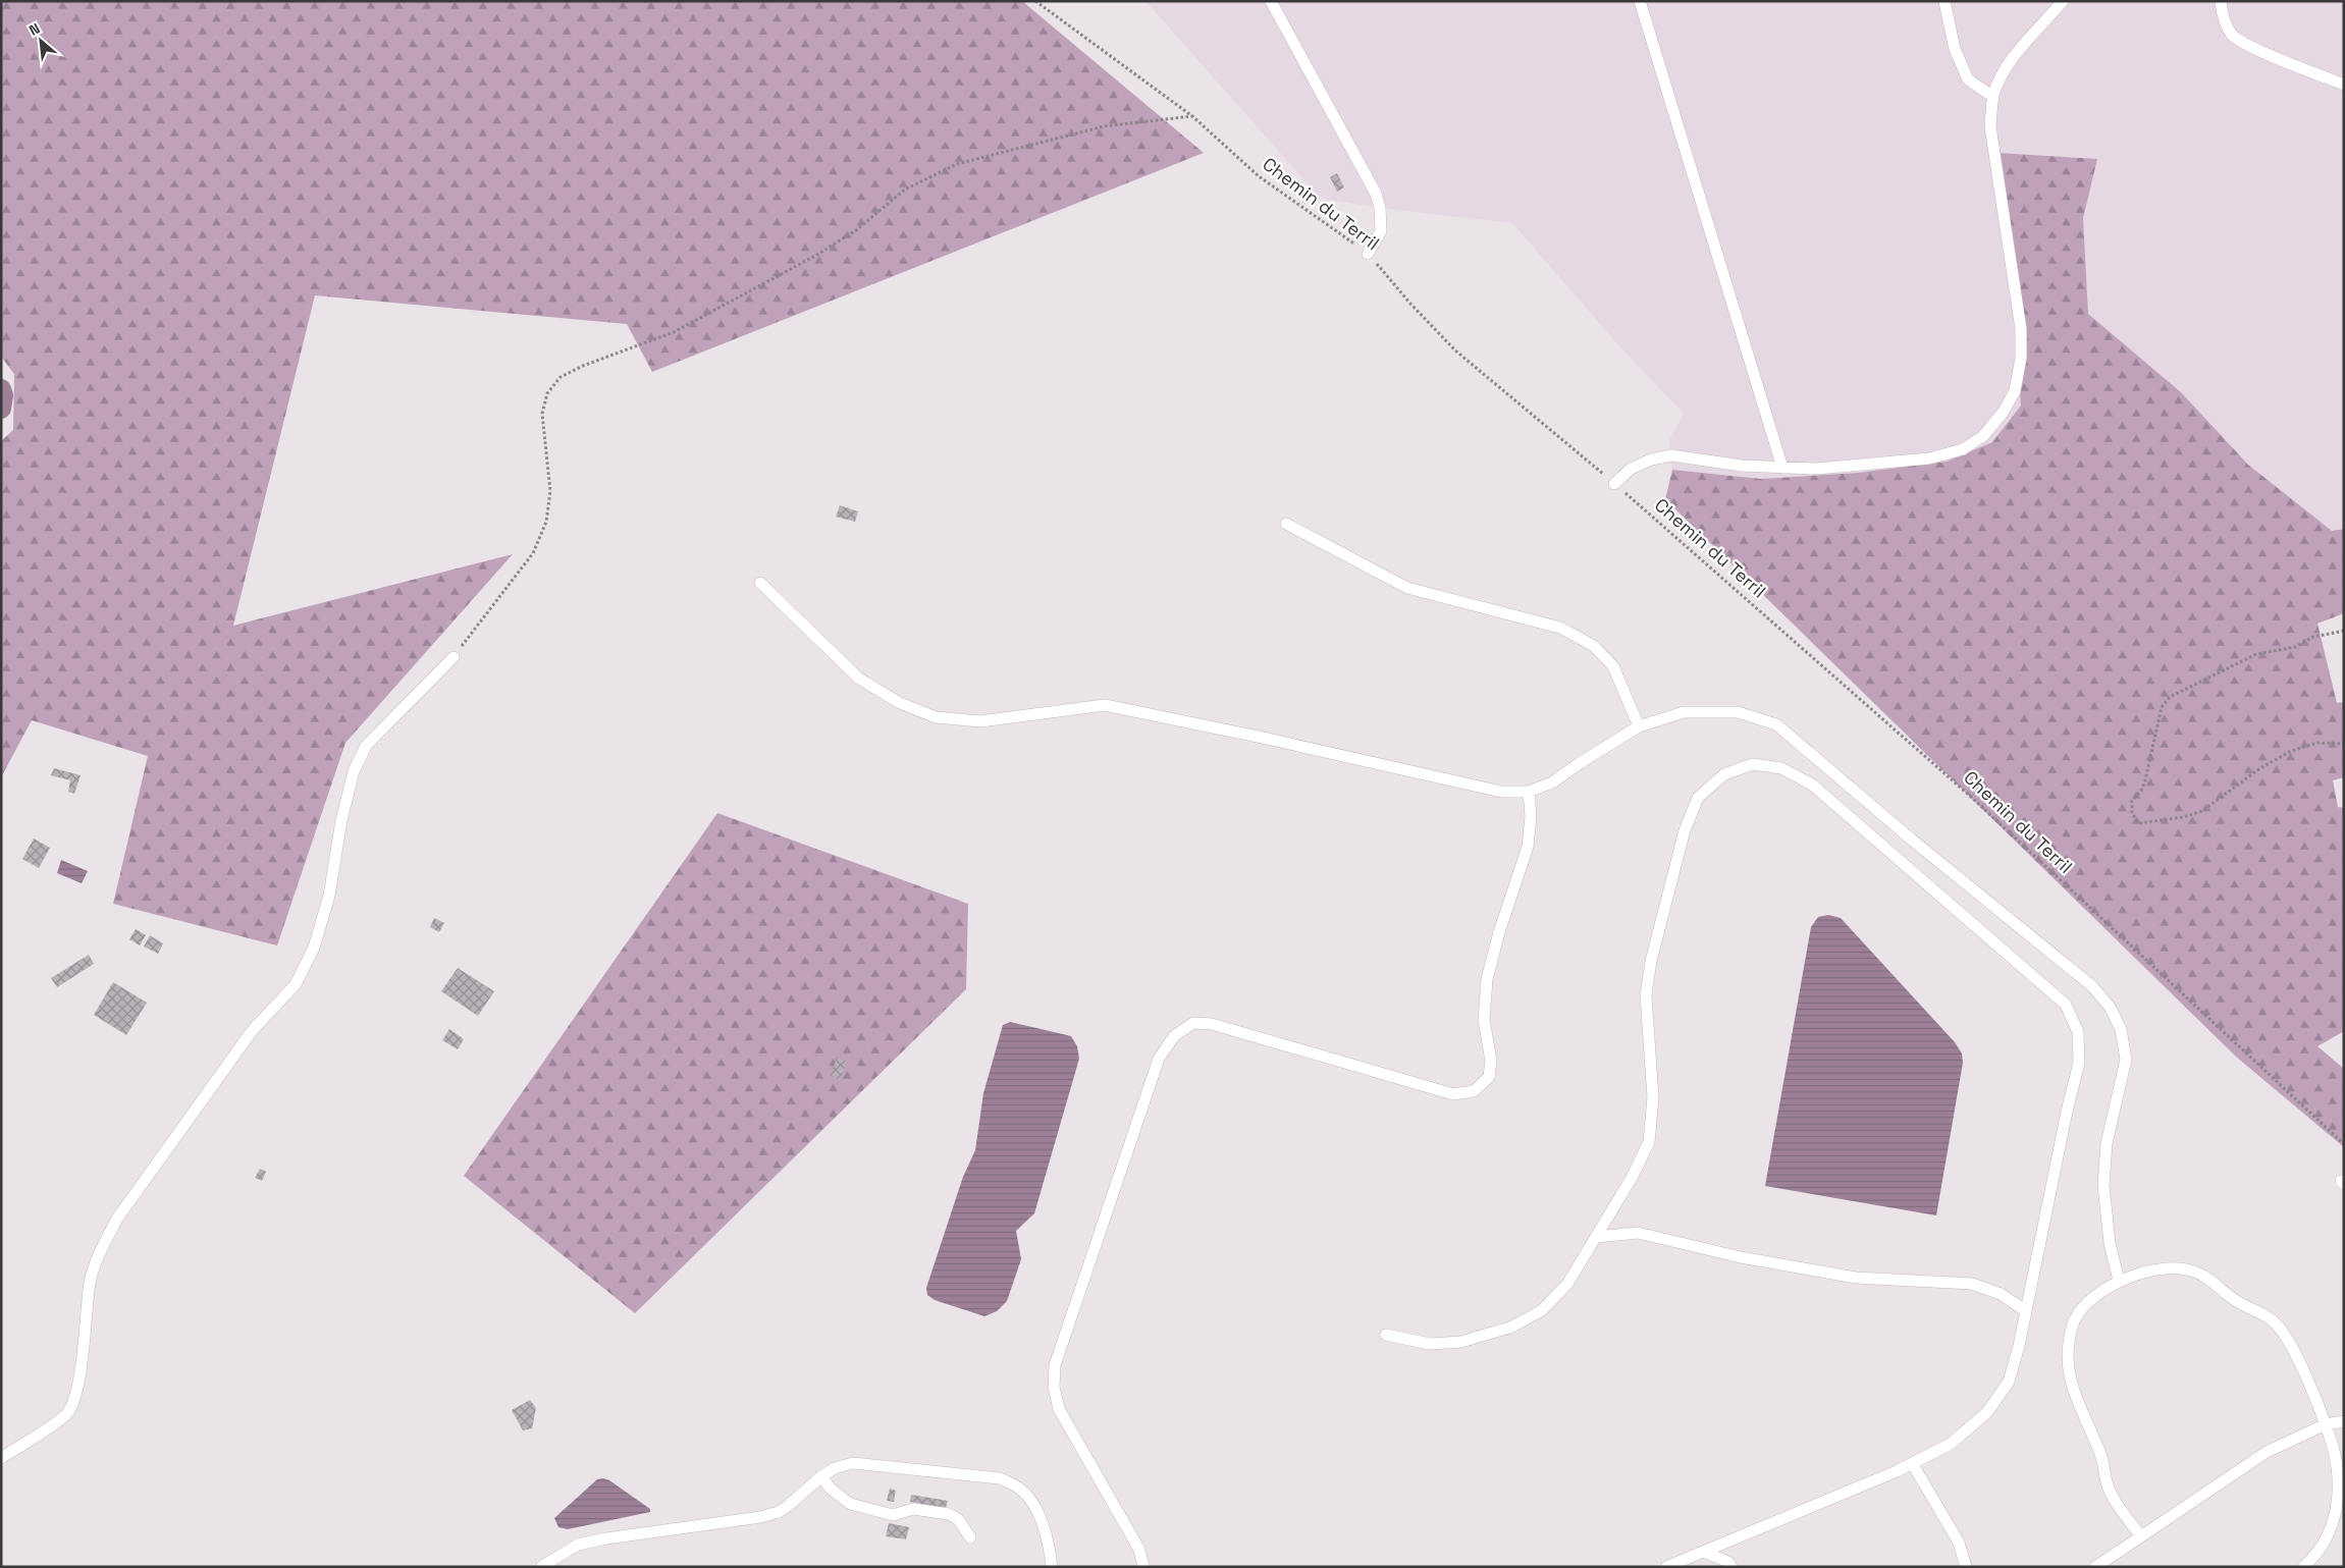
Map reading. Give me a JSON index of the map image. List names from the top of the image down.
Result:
{
  "streets": {
    "path": ["Chemin du Terril"]
  },
  "north": "top left"
}
